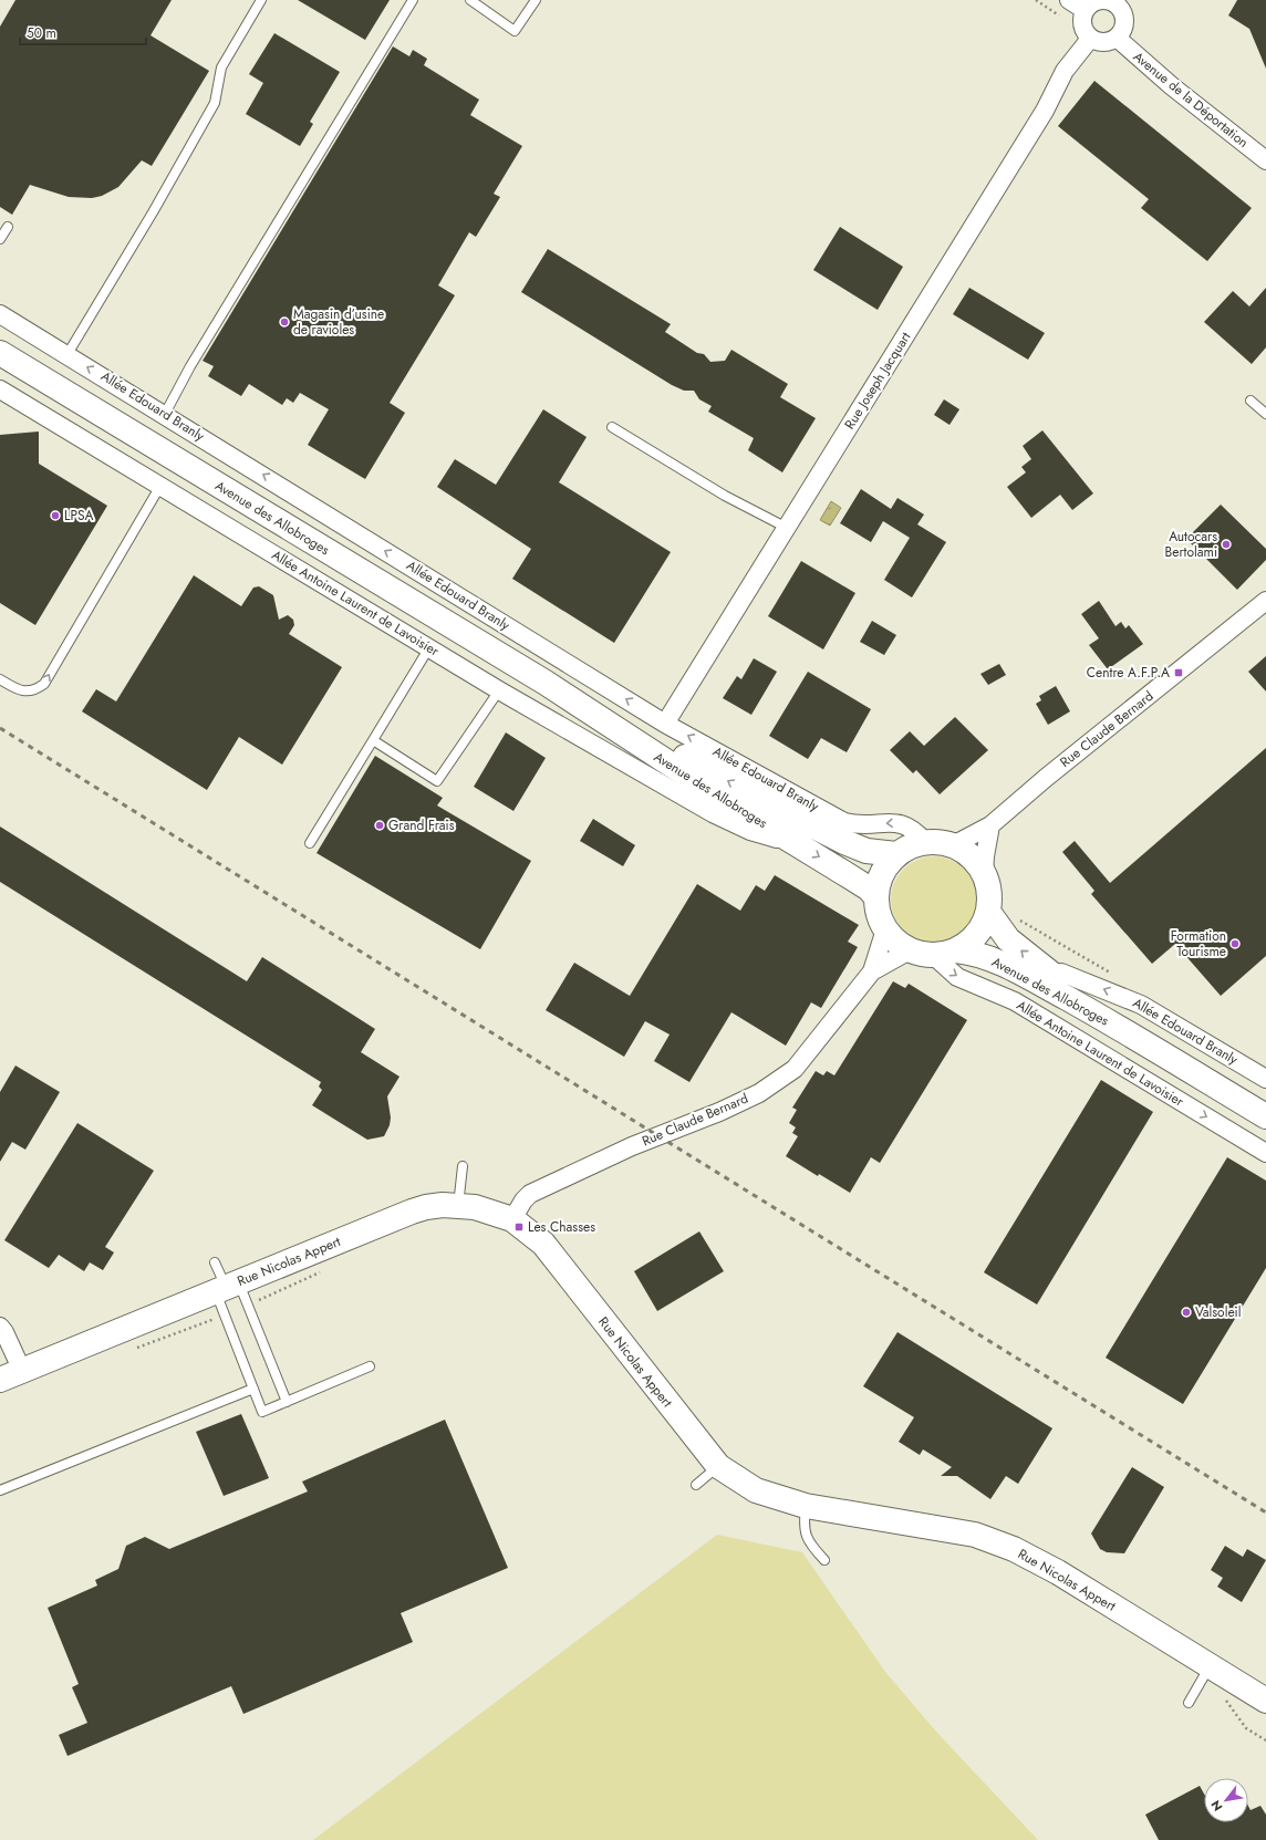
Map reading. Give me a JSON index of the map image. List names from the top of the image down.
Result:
{
  "streets": {
    "main road": ["Avenue des Allobroges", "Rue Nicolas Appert"],
    "street": [
      "Avenue de la Déportation",
      "Rue Joseph Jacquart",
      "Allée Edouard Branly",
      "Allée Antoine Laurent de Lavoisier",
      "Rue Claude Bernard"
    ]
  },
  "crossings": [
    ["Avenue de la Déportation", "Rue Joseph Jacquart"],
    ["Rue Joseph Jacquart", "Allée Edouard Branly"],
    ["Allée Edouard Branly", "Avenue des Allobroges"],
    ["Allée Edouard Branly", "Allée Antoine Laurent de Lavoisier"],
    ["Allée Edouard Branly", "Rue Claude Bernard"],
    ["Avenue des Allobroges", "Allée Antoine Laurent de Lavoisier"],
    ["Avenue des Allobroges", "Rue Claude Bernard"],
    ["Allée Antoine Laurent de Lavoisier", "Rue Claude Bernard"],
    ["Rue Claude Bernard", "Rue Nicolas Appert"]
  ],
  "one_way": ["Allée Edouard Branly"],
  "places": {
    "other": [
      "Magasin d’usine de ravioles",
      "LPSA",
      "Autocars Bertolami",
      "Grand Frais",
      "Formation Tourisme",
      "Valsoleil"
    ],
    "transit": ["Centre A.F.P.A", "Les Chasses"]
  },
  "scale_bar": "50 m",
  "north": "bottom left"
}
